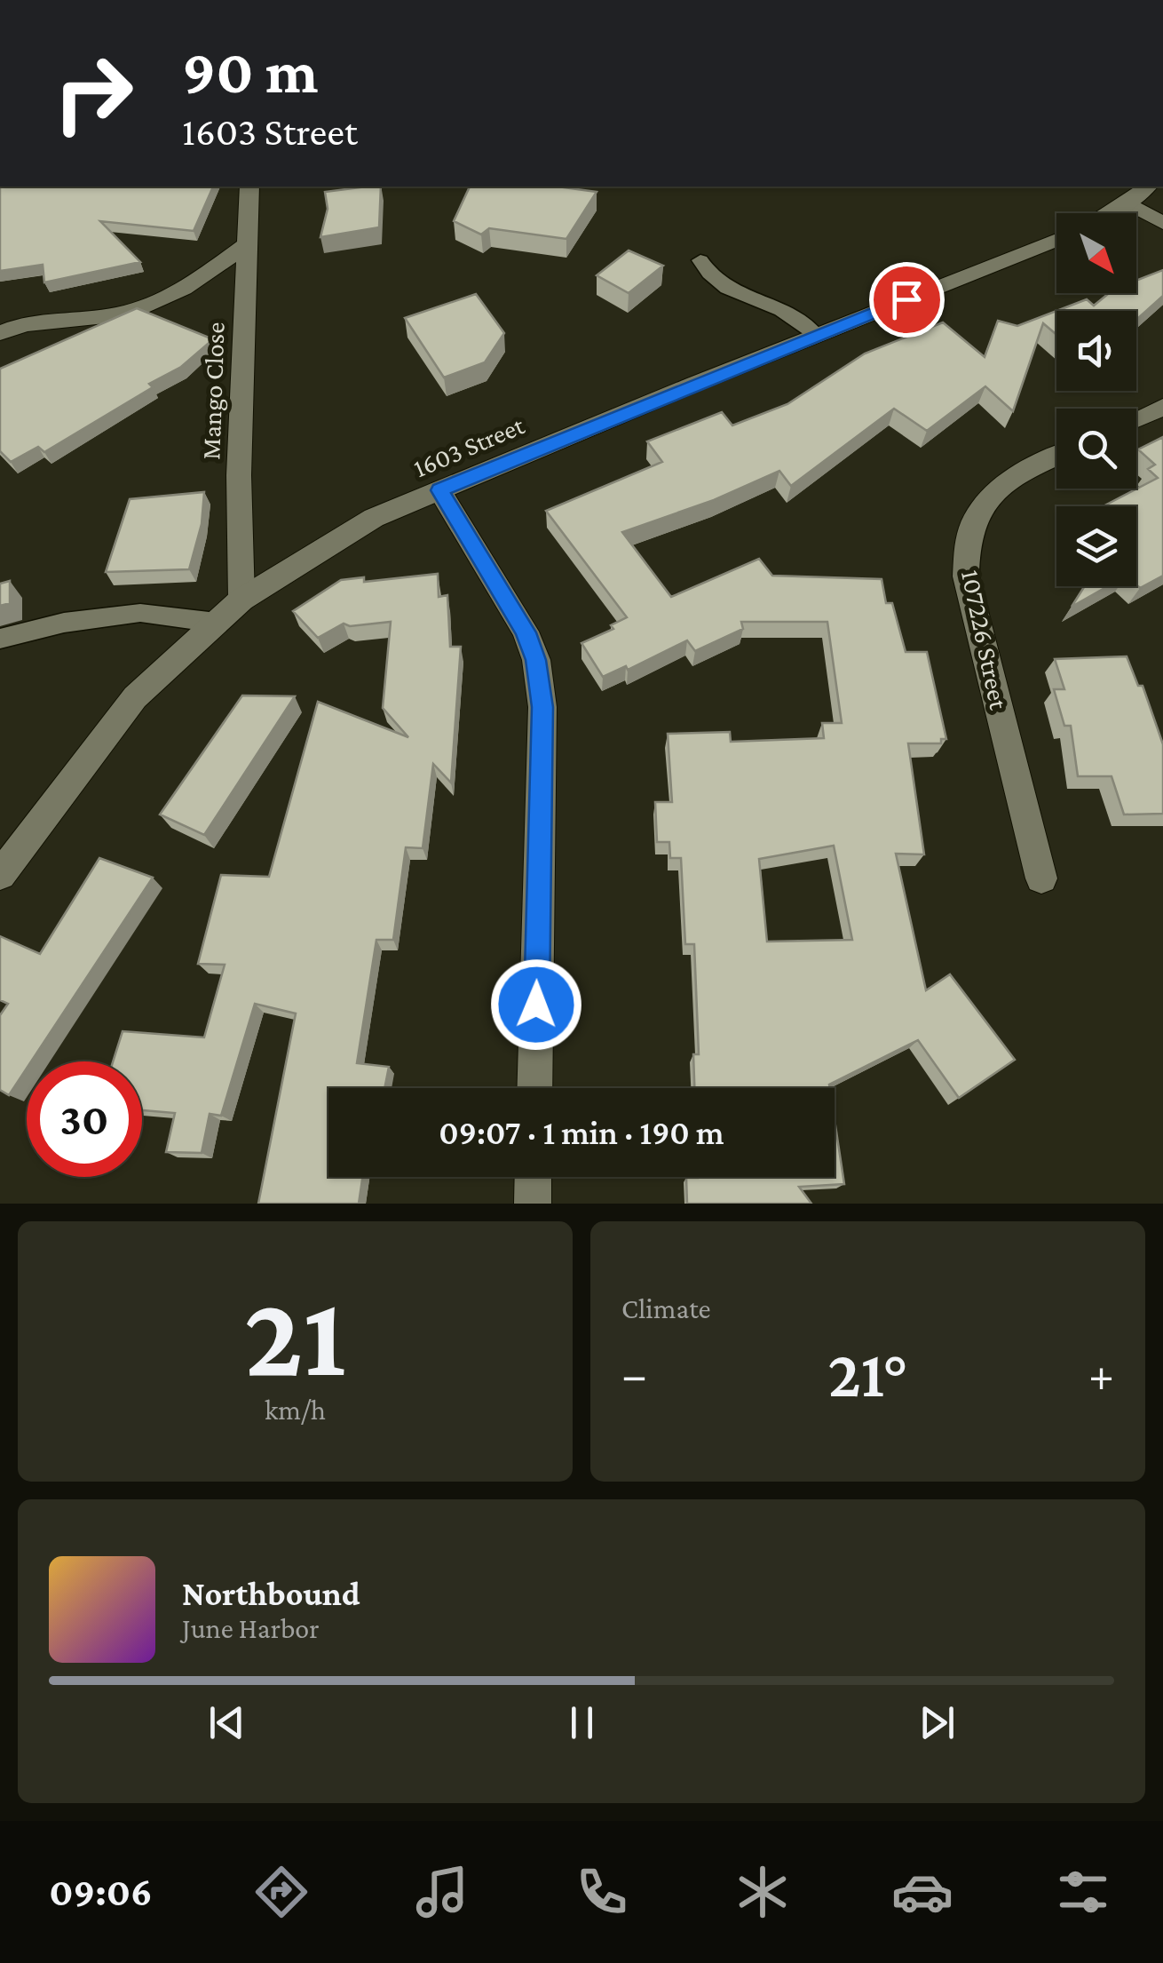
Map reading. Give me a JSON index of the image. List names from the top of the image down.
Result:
{
  "streets": {
    "street": ["Mango Close", "1603 Street", "107226 Street"]
  },
  "crossings": [
    ["Mango Close", "1603 Street"]
  ],
  "north": "bottom right",
  "page": {
    "turn": ["90 m", "1603 Street"],
    "limit": "30",
    "trip": "09:07 · 1 min · 190 m",
    "tile": [
      ["21", "km/h"],
      "Climate"
    ],
    "heat": ["−", "21°", "+"],
    "song": ["Northbound", "June Harbor"],
    "tabs": "09:06"
  }
}
